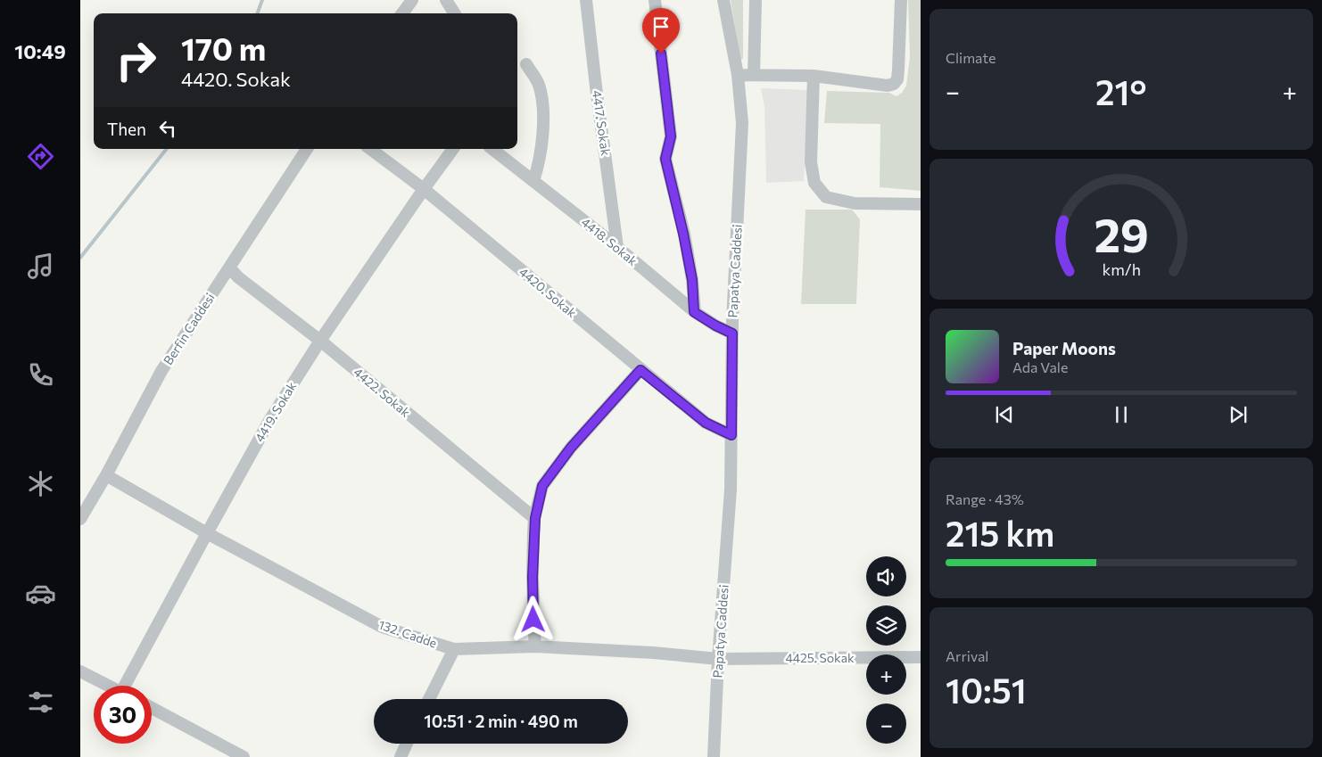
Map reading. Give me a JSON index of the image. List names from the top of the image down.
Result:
{
  "streets": {
    "street": [
      "4417. Sokak",
      "4418. Sokak",
      "Papatya Caddesi",
      "4420. Sokak",
      "Berfin Caddesi",
      "4422. Sokak",
      "4419. Sokak",
      "132. Cadde",
      "4425. Sokak"
    ]
  },
  "crossings": [
    ["4417. Sokak", "4418. Sokak"],
    ["4418. Sokak", "Papatya Caddesi"],
    ["Papatya Caddesi", "4420. Sokak"],
    ["Papatya Caddesi", "132. Cadde"],
    ["Papatya Caddesi", "4425. Sokak"],
    ["4420. Sokak", "4419. Sokak"],
    ["Berfin Caddesi", "4422. Sokak"],
    ["Berfin Caddesi", "132. Cadde"],
    ["4422. Sokak", "4419. Sokak"],
    ["4419. Sokak", "132. Cadde"],
    ["132. Cadde", "4425. Sokak"]
  ],
  "page": {
    "tabs": "10:49",
    "tile": [
      "Climate",
      ["Range · 43%", "215 km"],
      ["Arrival", "10:51"]
    ],
    "turn": ["170 m", "4420. Sokak"],
    "heat": ["−", "21°", "+"],
    "then": "Then",
    "song": ["Paper Moons", "Ada Vale"],
    "map_buttons": ["+", "−"],
    "limit": "30",
    "trip": "10:51 · 2 min · 490 m",
    "gauge": ["29", "km/h"]
  }
}
